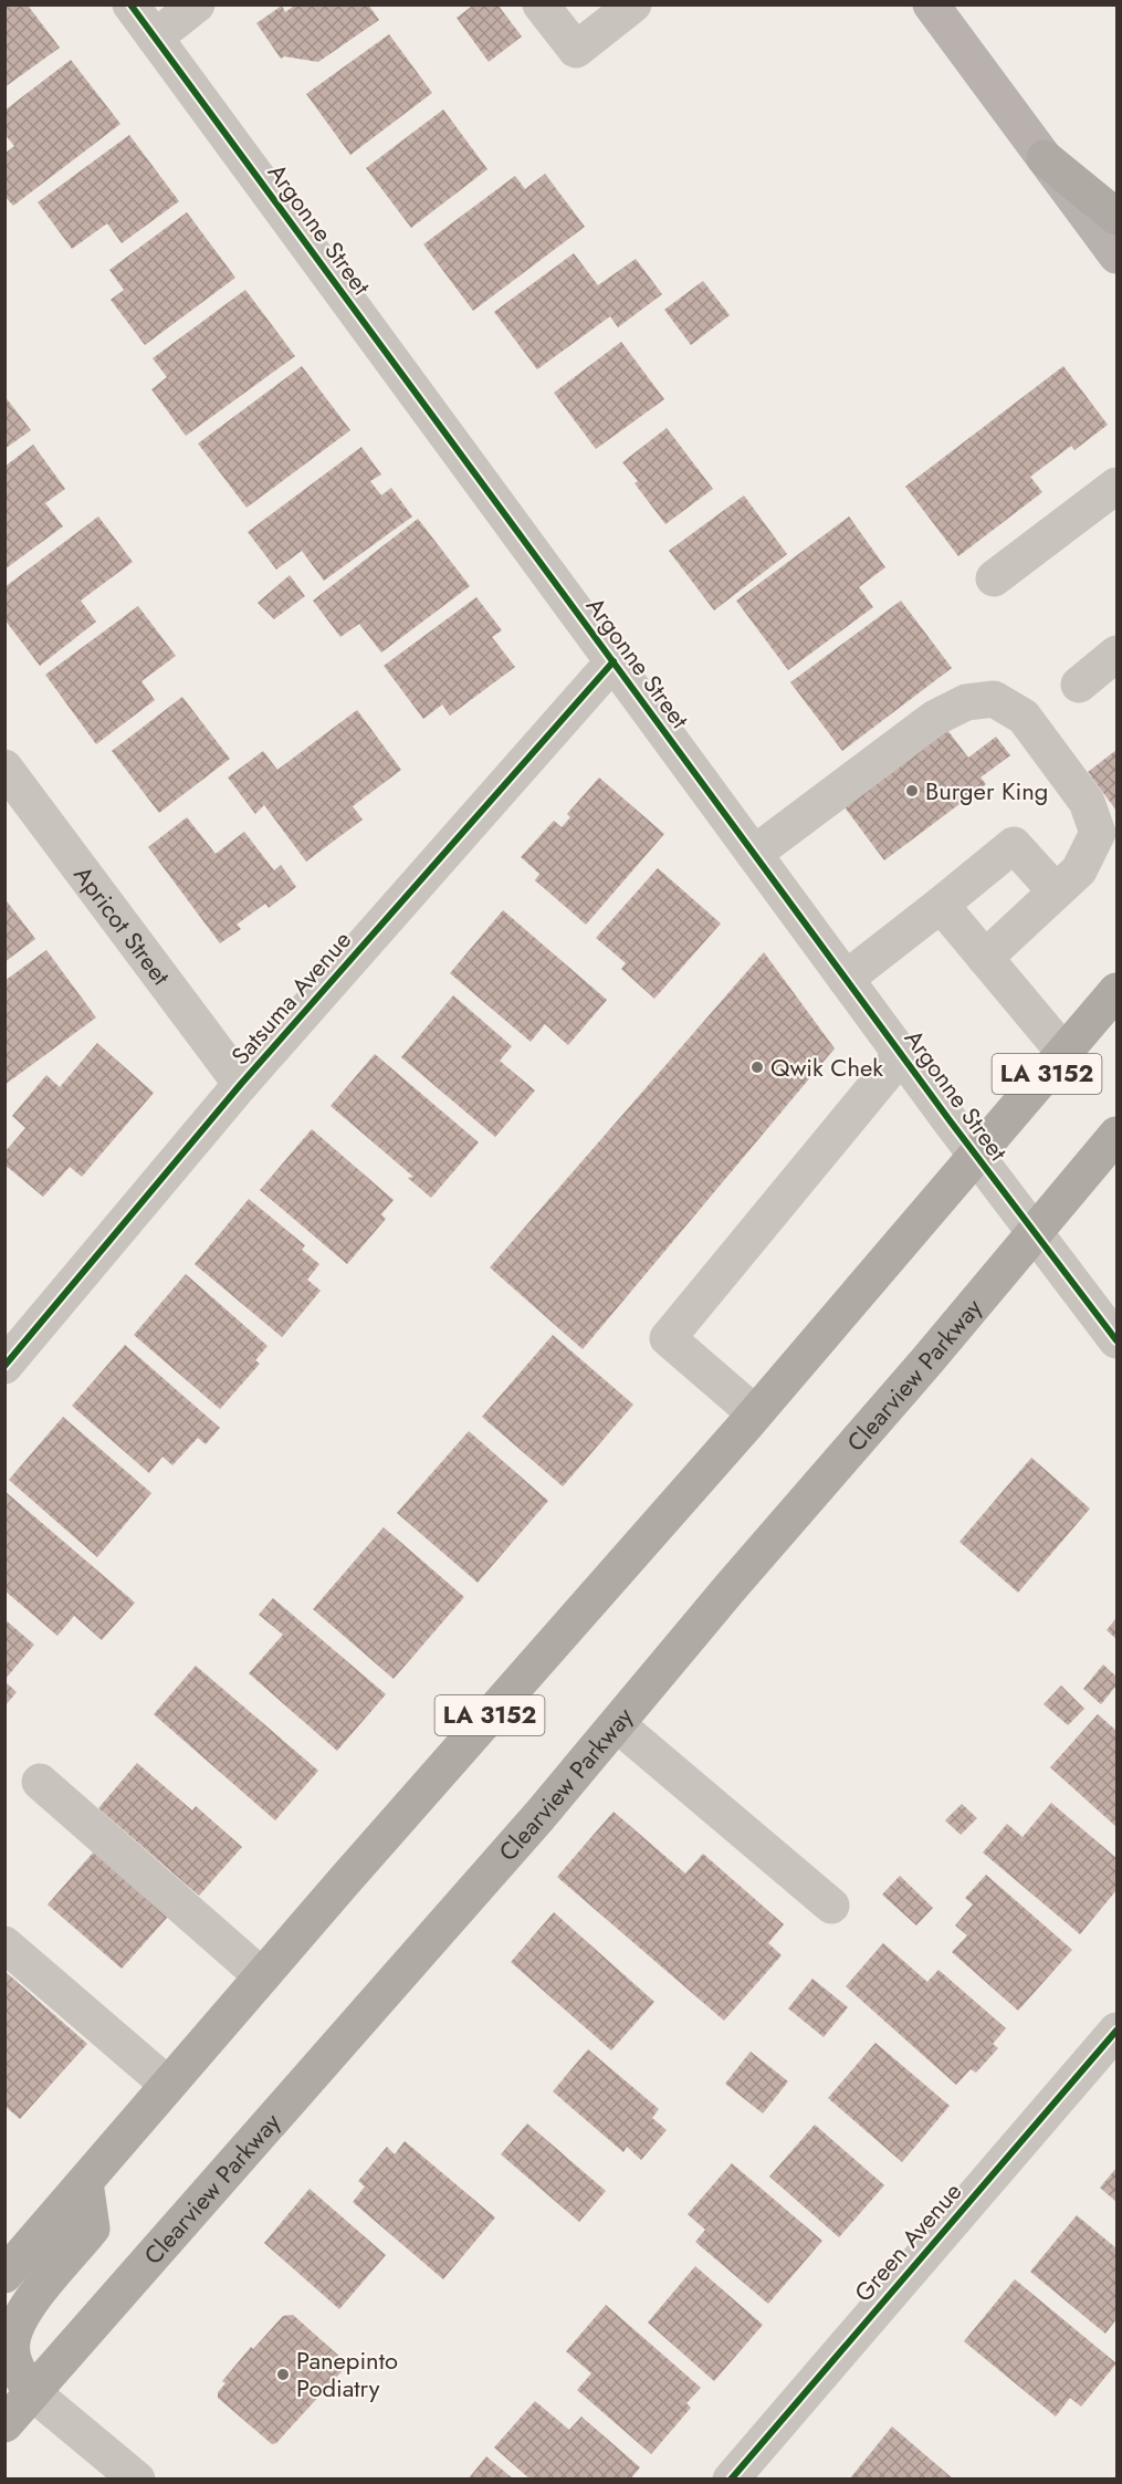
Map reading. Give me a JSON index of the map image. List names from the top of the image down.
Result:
{
  "streets": {
    "highway": ["LA 3152", "Clearview Parkway"],
    "street": [
      "Argonne Street",
      "Apricot Street",
      "Satsuma Avenue",
      "Green Avenue"
    ]
  },
  "crossings": [
    ["Argonne Street", "Satsuma Avenue"],
    ["Argonne Street", "LA 3152"],
    ["Argonne Street", "Clearview Parkway"],
    ["Apricot Street", "Satsuma Avenue"]
  ],
  "places": ["Burger King", "Qwik Chek", "Panepinto Podiatry"]
}
